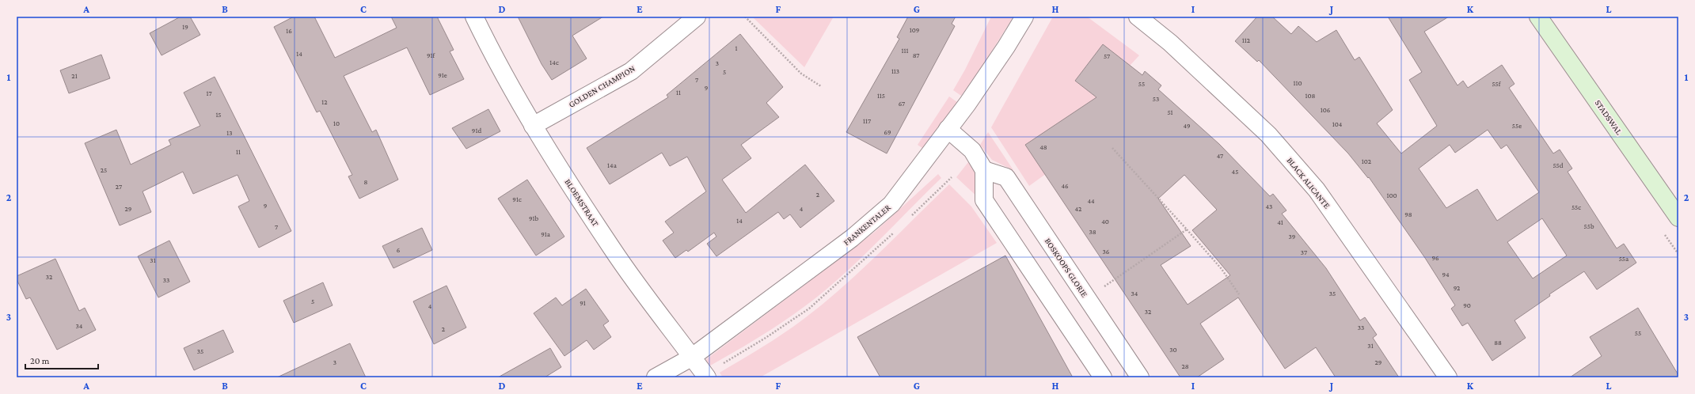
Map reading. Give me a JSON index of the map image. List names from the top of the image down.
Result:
{
  "streets": {
    "main road": ["STADSWAL"],
    "street": [
      "GOLDEN CHAMPION",
      "BLACK ALICANTE",
      "BLOEMSTRAAT",
      "FRANKENTALER",
      "BOSKOOPS GLORIE"
    ]
  },
  "crossings": [
    ["GOLDEN CHAMPION", "BLOEMSTRAAT"],
    ["BLOEMSTRAAT", "FRANKENTALER"]
  ],
  "house_numbers": [
    "19",
    "109",
    "16",
    "112",
    "1",
    "111",
    "14",
    "91f",
    "87",
    "57",
    "14c",
    "3",
    "113",
    "5",
    "91e",
    "21",
    "7",
    "110",
    "55",
    "55f",
    "9",
    "11",
    "17",
    "115",
    "108",
    "53",
    "12",
    "67",
    "106",
    "51",
    "15",
    "117",
    "10",
    "104",
    "49",
    "55e",
    "91d",
    "69",
    "13",
    "48",
    "11",
    "47",
    "102",
    "14a",
    "55d",
    "25",
    "45",
    "8",
    "46",
    "27",
    "2",
    "100",
    "91c",
    "44",
    "9",
    "43",
    "55c",
    "29",
    "4",
    "42",
    "98",
    "91b",
    "14",
    "40",
    "41",
    "55b",
    "7",
    "38",
    "91a",
    "39",
    "6",
    "36",
    "37",
    "96",
    "55a",
    "31",
    "94",
    "32",
    "33",
    "92",
    "34",
    "35",
    "5",
    "91",
    "90",
    "4",
    "32",
    "34",
    "33",
    "2",
    "55",
    "88",
    "31",
    "30",
    "35",
    "3",
    "29",
    "28"
  ],
  "scale_bar": "20 m",
  "grid": {
    "columns": [
      "A",
      "B",
      "C",
      "D",
      "E",
      "F",
      "G",
      "H",
      "I",
      "J",
      "K",
      "L"
    ],
    "rows": ["1", "2", "3"]
  }
}
